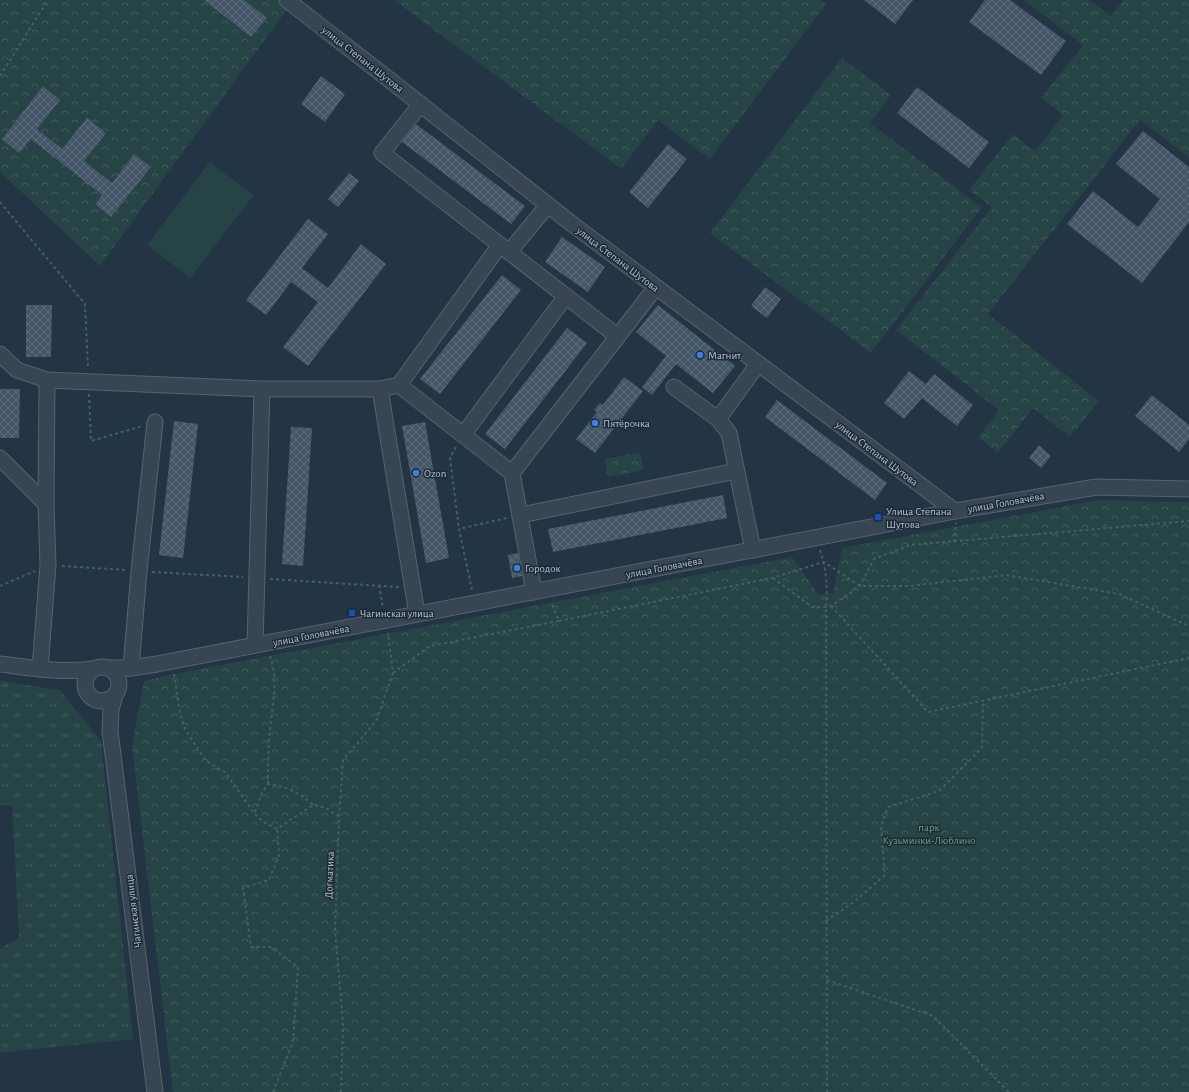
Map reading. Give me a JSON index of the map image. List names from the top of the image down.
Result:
{
  "streets": {
    "street": ["улица Степана Шутова", "улица Головачёва", "Чагинская улица"],
    "path": ["Догматика"]
  },
  "crossings": [
    ["улица Степана Шутова", "улица Головачёва"],
    ["улица Головачёва", "Чагинская улица"]
  ],
  "parks": ["парк Кузьминки-Люблино"],
  "places": {
    "other": [
      "Магнит",
      "Пятёрочка",
      "Ozon",
      "Городок"
    ],
    "transit": ["Улица Степана Шутова", "Чагинская улица"]
  }
}
